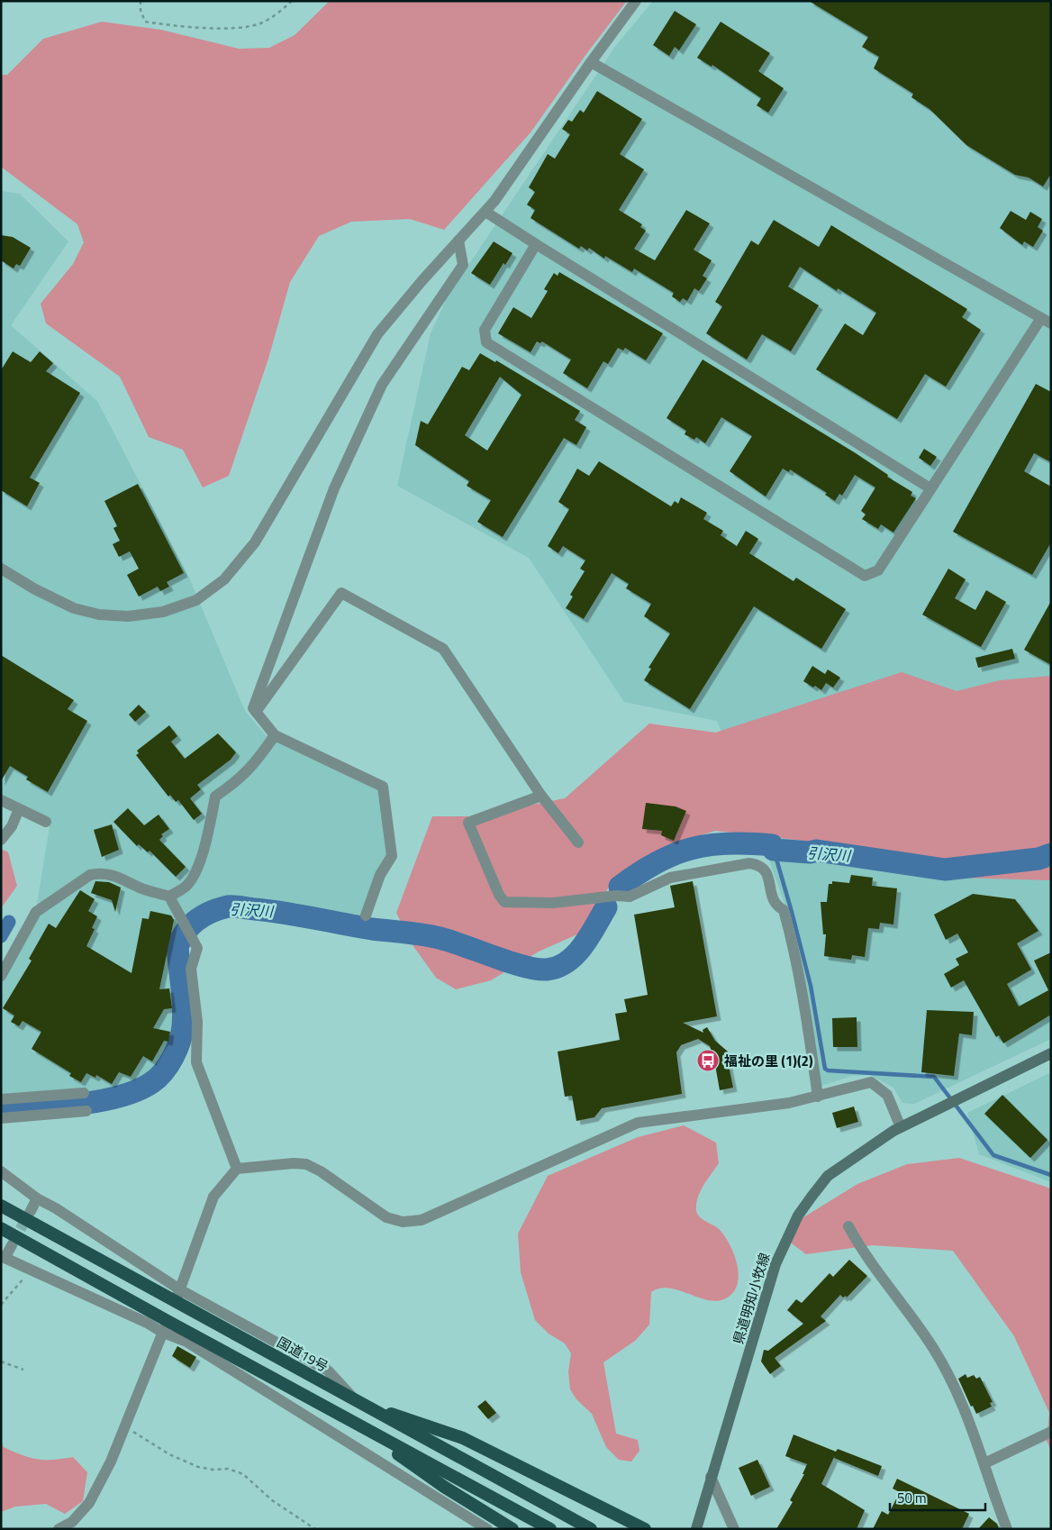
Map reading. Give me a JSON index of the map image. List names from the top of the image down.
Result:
{
  "streets": {
    "highway": ["国道19号"],
    "main road": ["県道明知小牧線"]
  },
  "water": ["引沢川"],
  "places": {
    "bus stop": ["福祉の里 (1)(2)"]
  },
  "scale_bar": "50 m"
}
